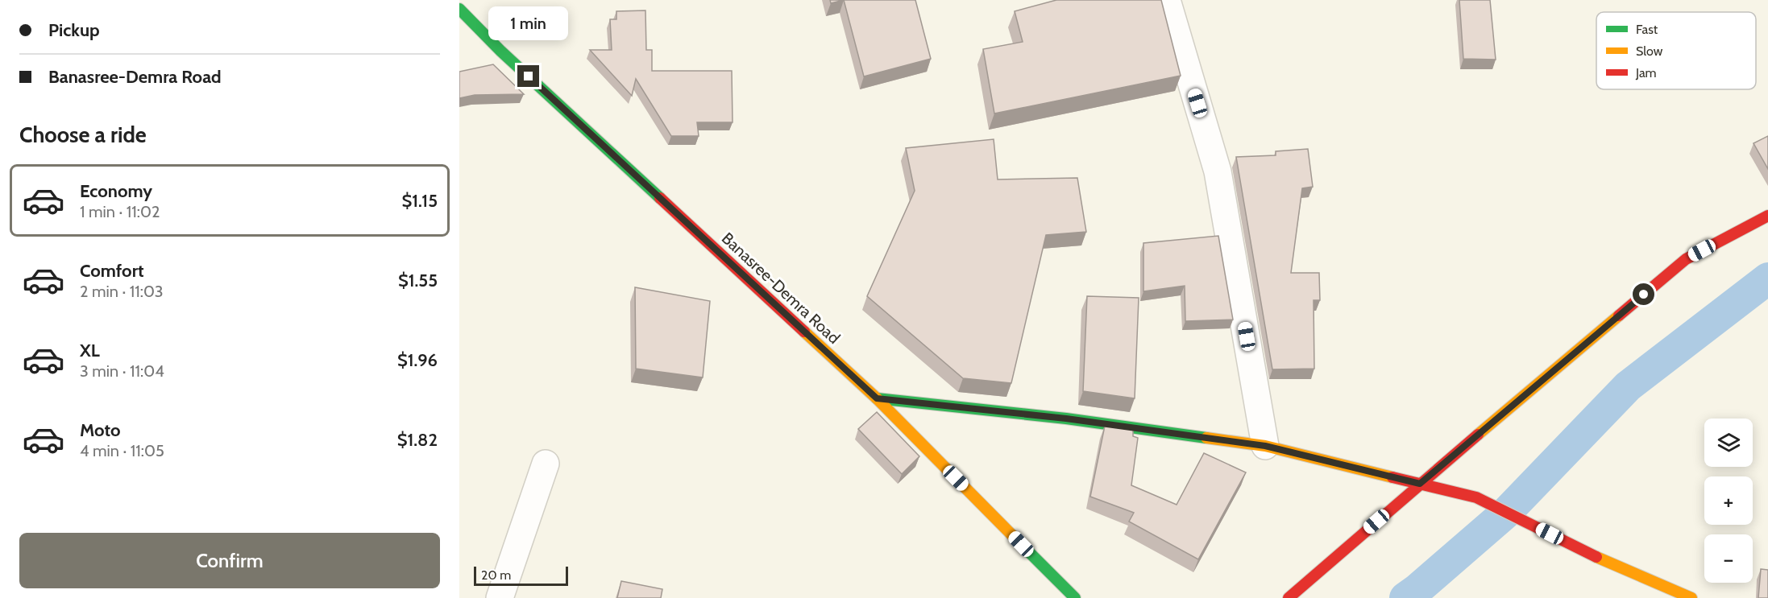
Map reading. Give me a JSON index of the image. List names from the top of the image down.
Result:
{
  "streets": {
    "street": ["Banasree-Demra Road"]
  },
  "legend": ["Fast", "Slow", "Jam"],
  "scale_bar": "20 m",
  "page": {
    "banner": ["Pickup", "Banasree-Demra Road"],
    "bubble": "1 min",
    "heading": "Choose a ride",
    "list": [
      {
        "name": "Economy",
        "note": "1 min · 11:02",
        "value": "$1.15"
      },
      {
        "name": "Comfort",
        "note": "2 min · 11:03",
        "value": "$1.55"
      },
      {
        "name": "XL",
        "note": "3 min · 11:04",
        "value": "$1.96"
      },
      {
        "name": "Moto",
        "note": "4 min · 11:05",
        "value": "$1.82"
      }
    ],
    "map_buttons": ["+", "−"],
    "buttons": "Confirm",
    "scale": "20 m"
  }
}
